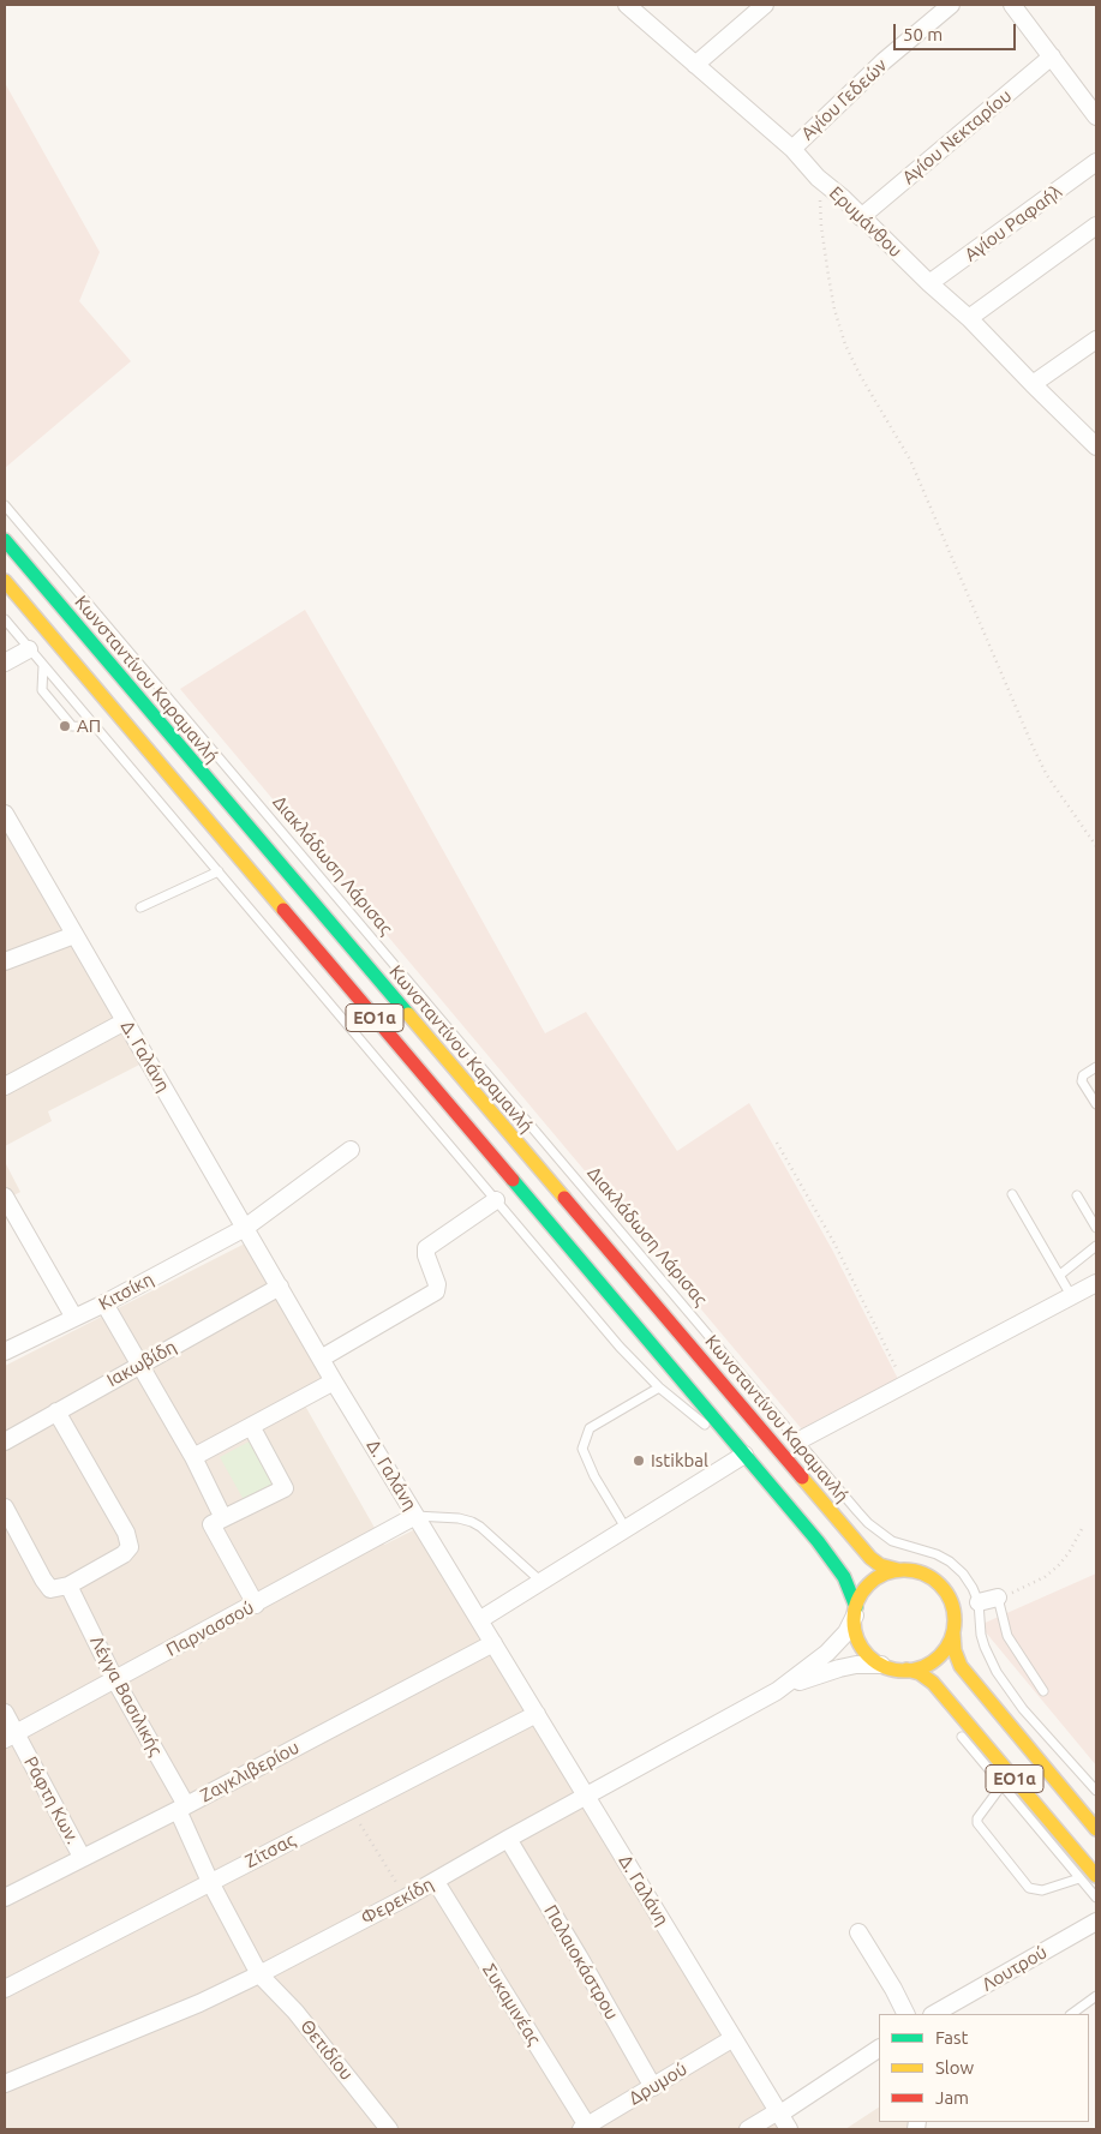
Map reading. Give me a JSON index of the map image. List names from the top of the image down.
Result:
{
  "streets": {
    "main road": ["Κωνσταντίνου Καραμανλή", "ΕΟ1α"],
    "street": [
      "Αγίου Γεδεών",
      "Αγίου Νεκταρίου",
      "Ερυμάνθου",
      "Αγίου Ραφαήλ",
      "Δ. Γαλάνη",
      "Κιτσίκη",
      "Ιακωβίδη",
      "Παρνασσού",
      "Λέγγα Βασιλικής",
      "Ζαγκλιβερίου",
      "Ράφτη Κων.",
      "Ζίτσας",
      "Φερεκίδη",
      "Παλαιοκάστρου",
      "Λουτρού",
      "Συκαμινέας",
      "Θετιδίου",
      "Δρυμού"
    ],
    "lane": ["Διακλάδωση Λάρισας"]
  },
  "crossings": [
    ["Αγίου Γεδεών", "Ερυμάνθου"],
    ["Αγίου Νεκταρίου", "Ερυμάνθου"],
    ["Ερυμάνθου", "Αγίου Ραφαήλ"],
    ["Κωνσταντίνου Καραμανλή", "ΕΟ1α"],
    ["Κωνσταντίνου Καραμανλή", "Φερεκίδη"],
    ["ΕΟ1α", "Φερεκίδη"],
    ["Δ. Γαλάνη", "Κιτσίκη"],
    ["Δ. Γαλάνη", "Ιακωβίδη"],
    ["Δ. Γαλάνη", "Παρνασσού"],
    ["Δ. Γαλάνη", "Ζαγκλιβερίου"],
    ["Δ. Γαλάνη", "Ζίτσας"],
    ["Δ. Γαλάνη", "Φερεκίδη"],
    ["Δ. Γαλάνη", "Δρυμού"],
    ["Παρνασσού", "Λέγγα Βασιλικής"],
    ["Παρνασσού", "Ράφτη Κων."],
    ["Λέγγα Βασιλικής", "Ζαγκλιβερίου"],
    ["Λέγγα Βασιλικής", "Ζίτσας"],
    ["Λέγγα Βασιλικής", "Φερεκίδη"],
    ["Λέγγα Βασιλικής", "Θετιδίου"],
    ["Ζαγκλιβερίου", "Ράφτη Κων."],
    ["Φερεκίδη", "Παλαιοκάστρου"],
    ["Φερεκίδη", "Συκαμινέας"],
    ["Φερεκίδη", "Θετιδίου"],
    ["Παλαιοκάστρου", "Δρυμού"],
    ["Συκαμινέας", "Δρυμού"]
  ],
  "places": ["ΑΠ", "Istikbal"],
  "legend": ["Fast", "Slow", "Jam"],
  "scale_bar": "50 m"
}
